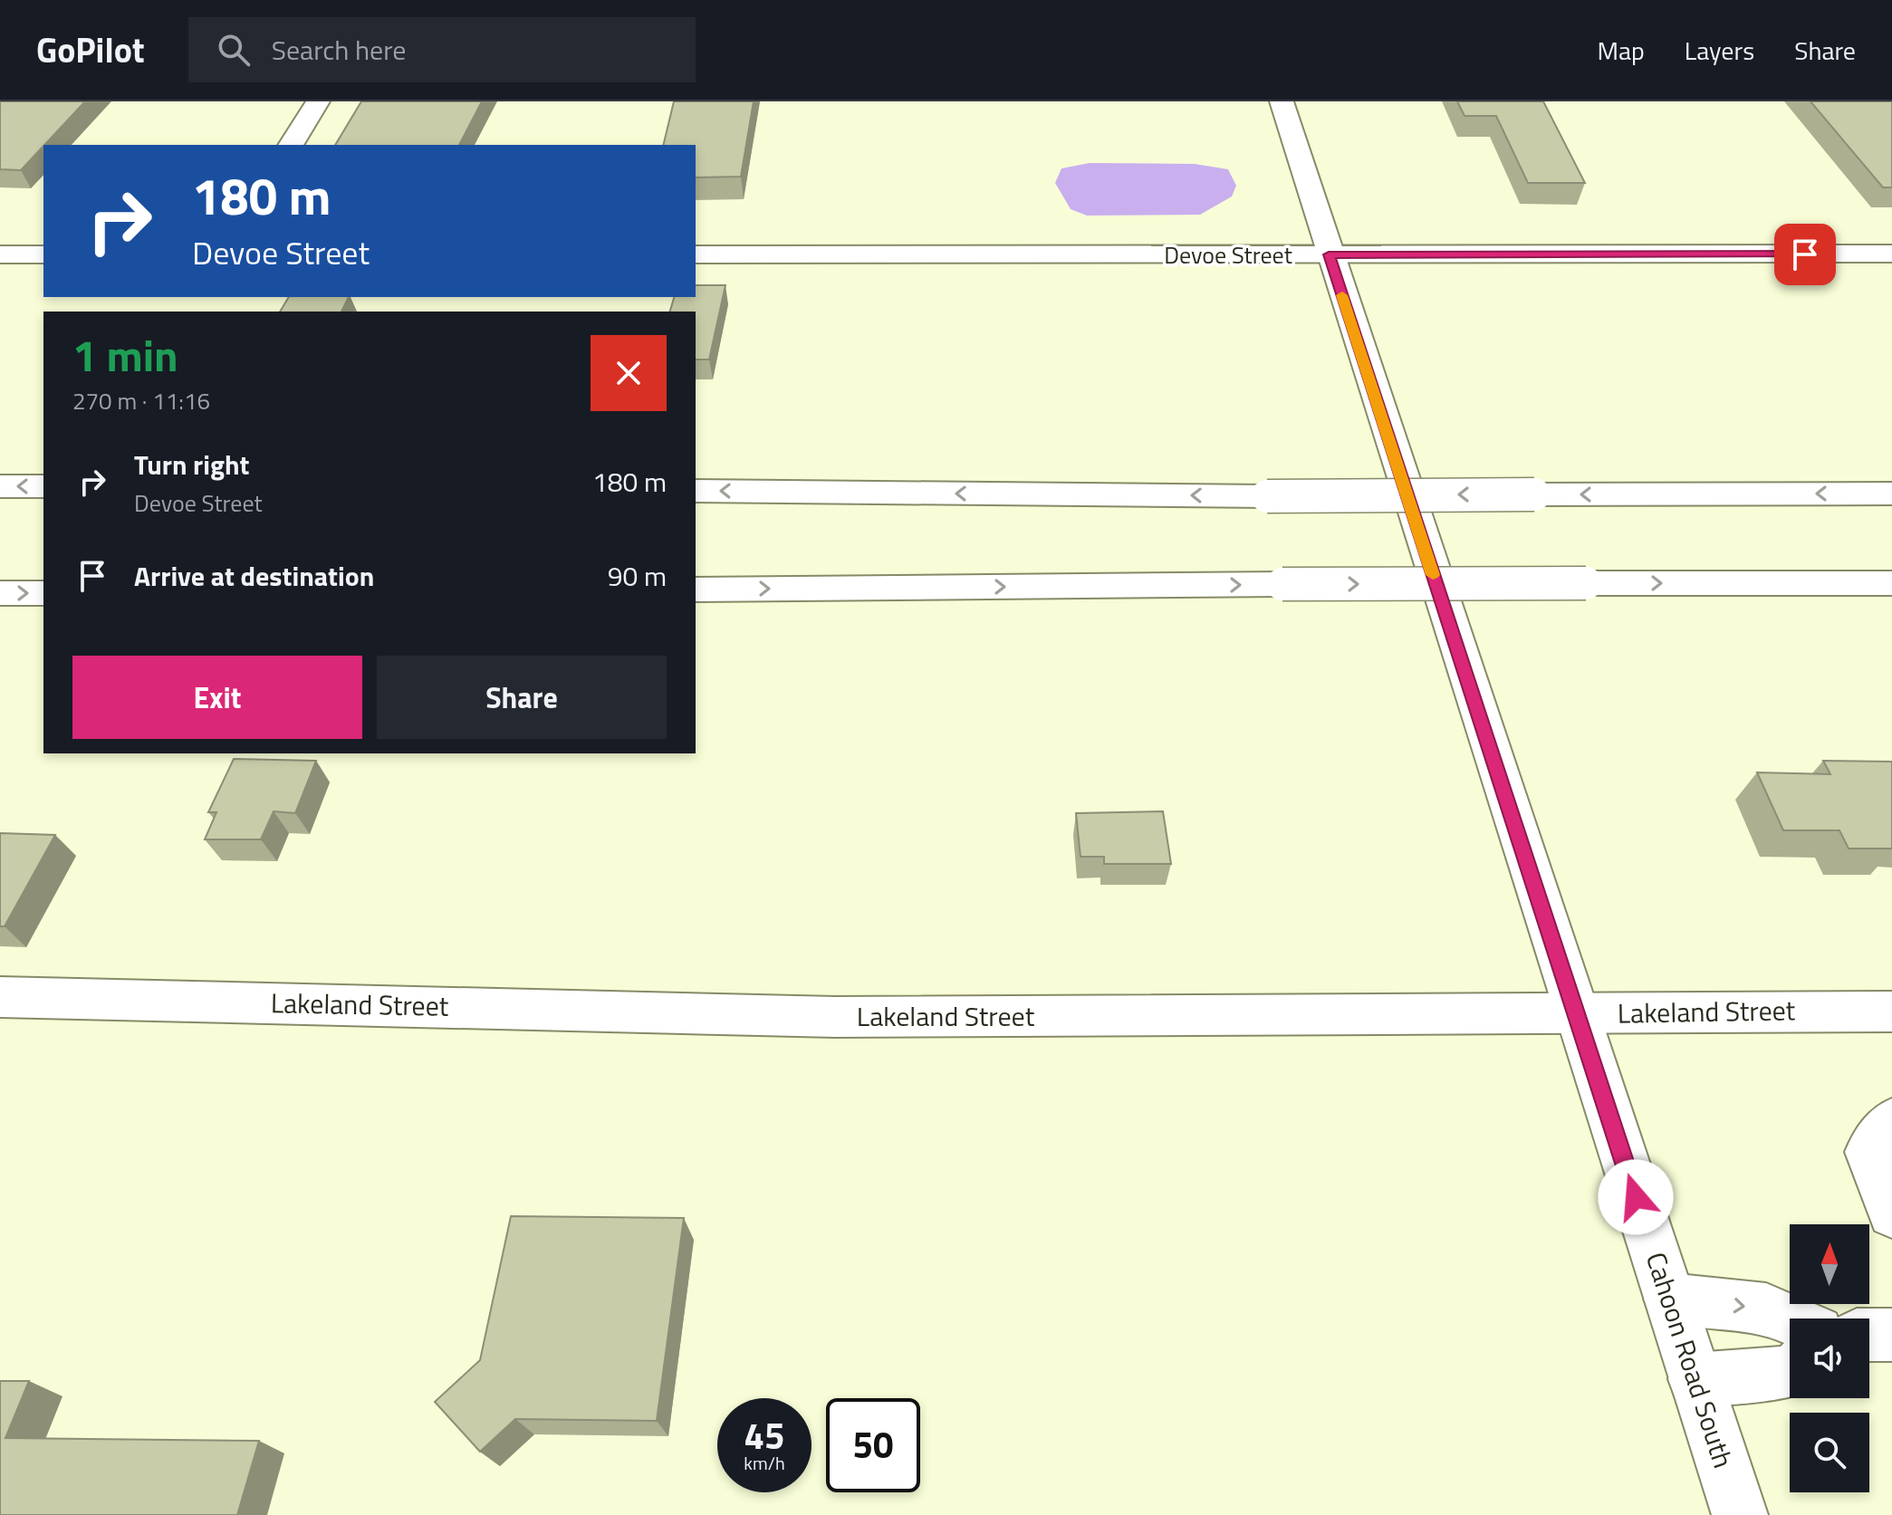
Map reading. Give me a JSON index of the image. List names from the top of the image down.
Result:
{
  "streets": {
    "main road": ["Devoe Street", "Lakeland Street", "Cahoon Road South"]
  },
  "crossings": [
    ["Devoe Street", "Cahoon Road South"],
    ["Lakeland Street", "Cahoon Road South"]
  ],
  "north": "top",
  "page": {
    "header": "GoPilot",
    "search": "Search here",
    "nav": ["Map", "Layers", "Share"],
    "turn": ["180 m", "Devoe Street"],
    "heading": ["1 min", "270 m · 11:16"],
    "list": [
      {
        "name": "Turn right",
        "note": "Devoe Street",
        "value": "180 m"
      },
      {
        "name": "Arrive at destination",
        "value": "90 m"
      }
    ],
    "buttons": ["Exit", "Share"],
    "speed": "45 km/h",
    "limit": "50"
  }
}
